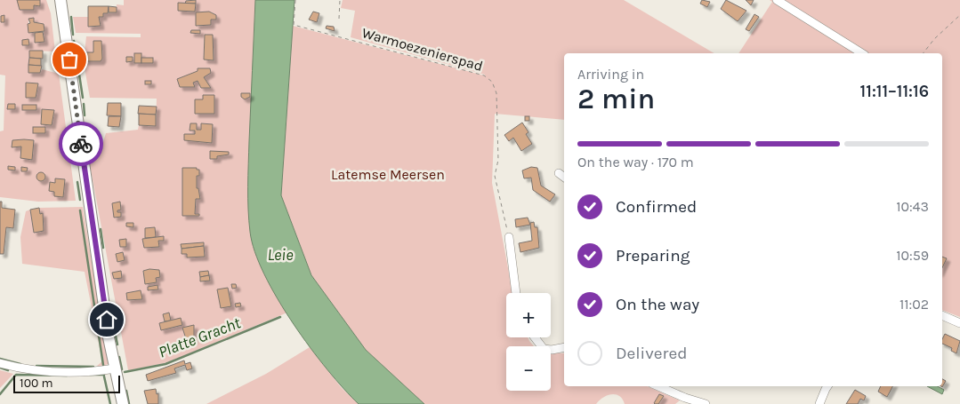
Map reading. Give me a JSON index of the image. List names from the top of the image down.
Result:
{
  "streets": {
    "path": ["Warmoezenierspad"]
  },
  "water": ["Leie", "Platte Gracht"],
  "parks": ["Latemse Meersen"],
  "scale_bar": "100 m",
  "page": {
    "heading": ["2 min", "Arriving in", "11:11–11:16"],
    "bar": "On the way · 170 m",
    "list": [
      ["Confirmed", "10:43"],
      ["Preparing", "10:59"],
      ["On the way", "11:02"],
      "Delivered"
    ],
    "map_buttons": ["+", "−"],
    "scale": "100 m"
  }
}
